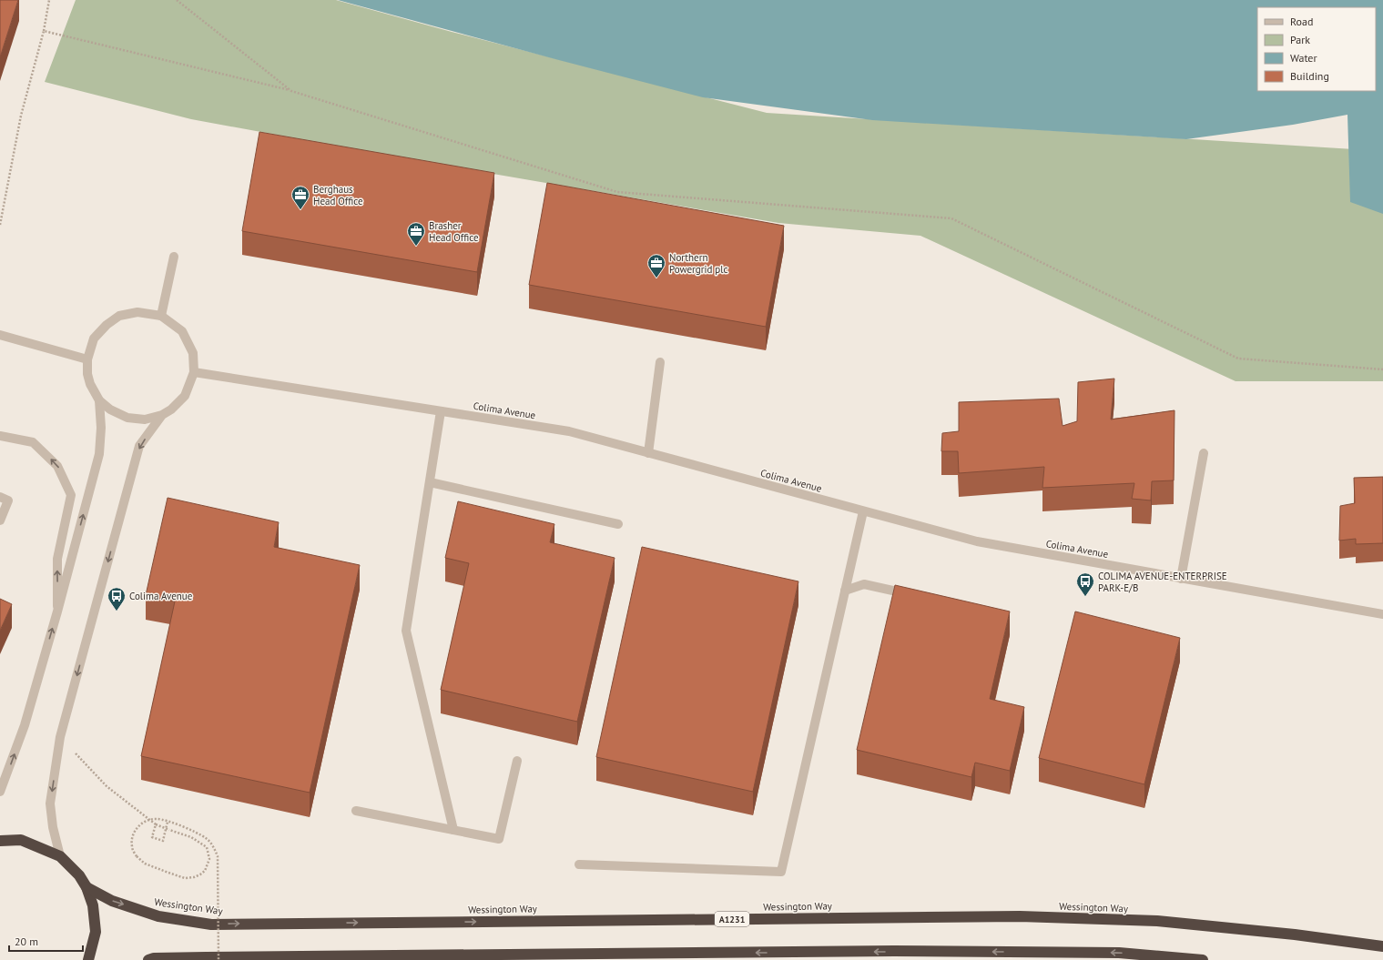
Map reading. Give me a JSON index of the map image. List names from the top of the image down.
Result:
{
  "streets": {
    "highway": ["Wessington Way", "A1231"],
    "street": ["Colima Avenue"]
  },
  "places": {
    "office": ["Berghaus Head Office", "Brasher Head Office", "Northern Powergrid plc"],
    "bus stop": ["COLIMA AVENUE-ENTERPRISE PARK-E/B", "Colima Avenue"]
  },
  "legend": [
    "Road",
    "Park",
    "Water",
    "Building"
  ],
  "scale_bar": "20 m"
}
